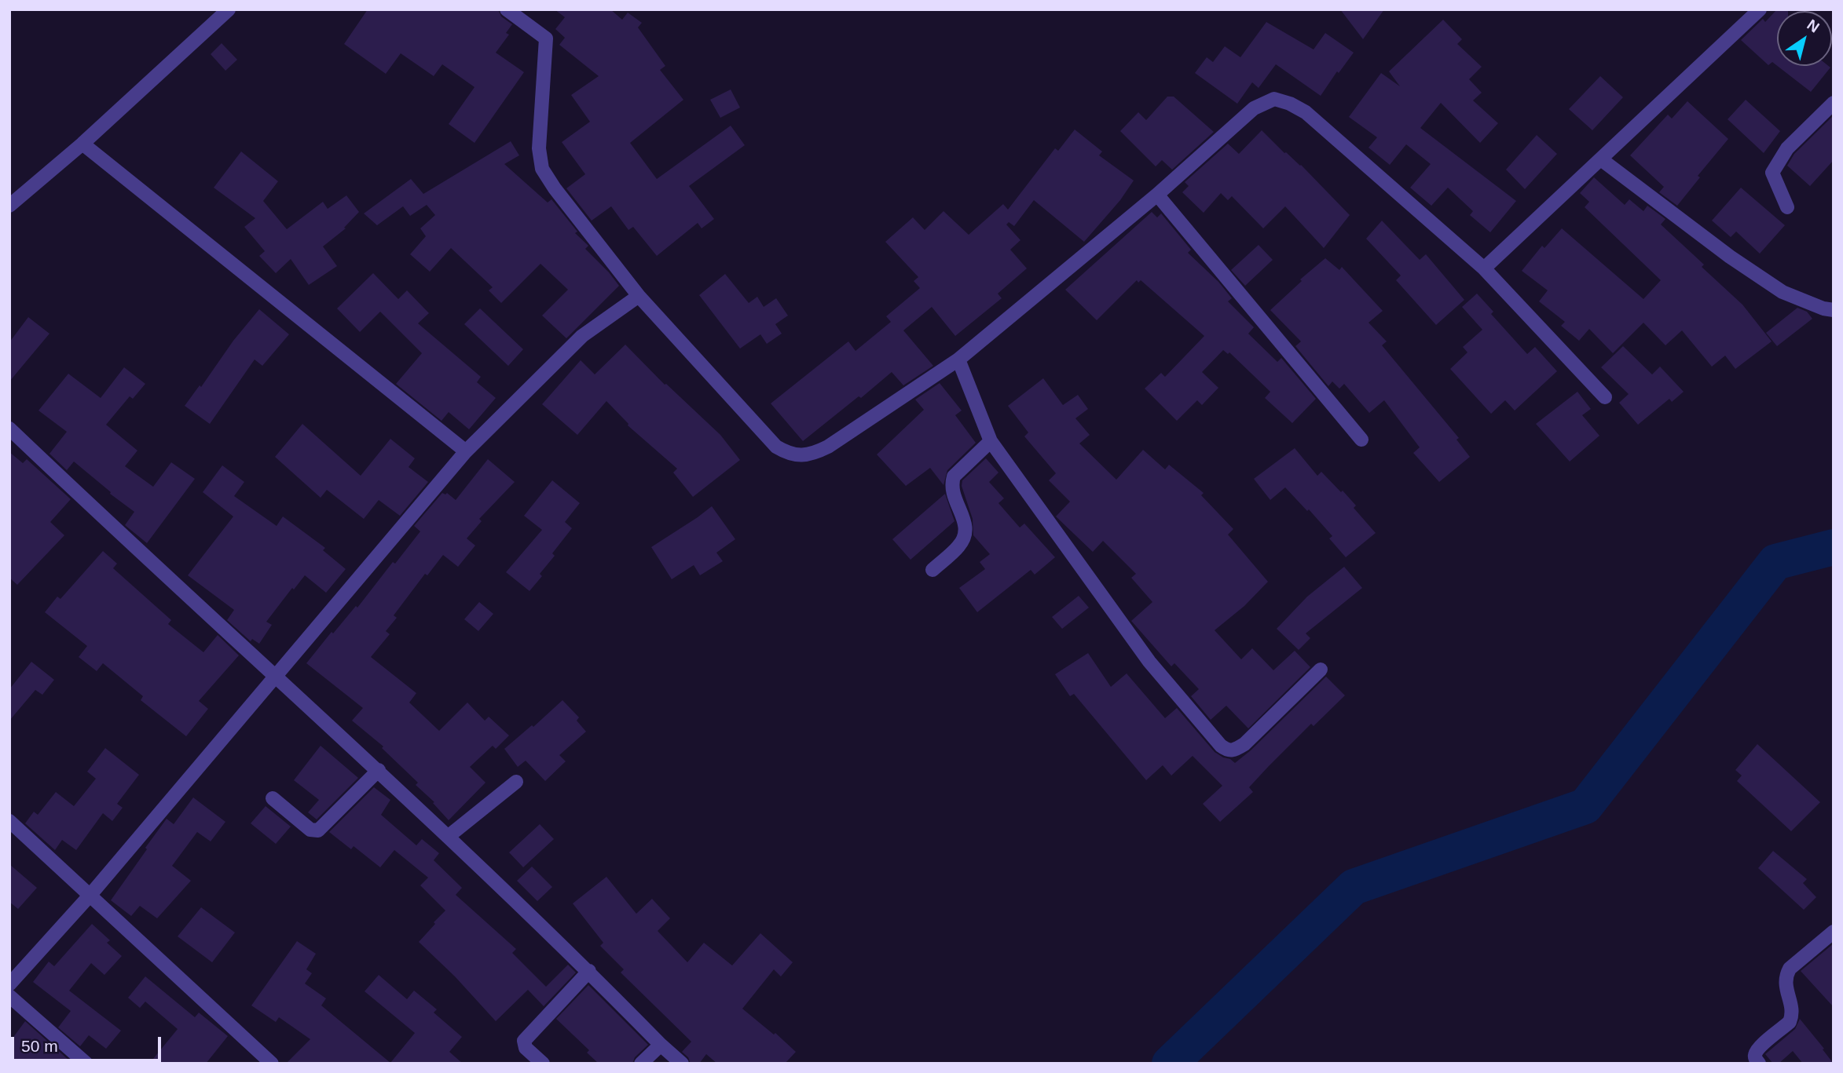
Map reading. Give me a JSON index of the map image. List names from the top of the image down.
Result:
{
  "scale_bar": "50 m",
  "north": "top right"
}
